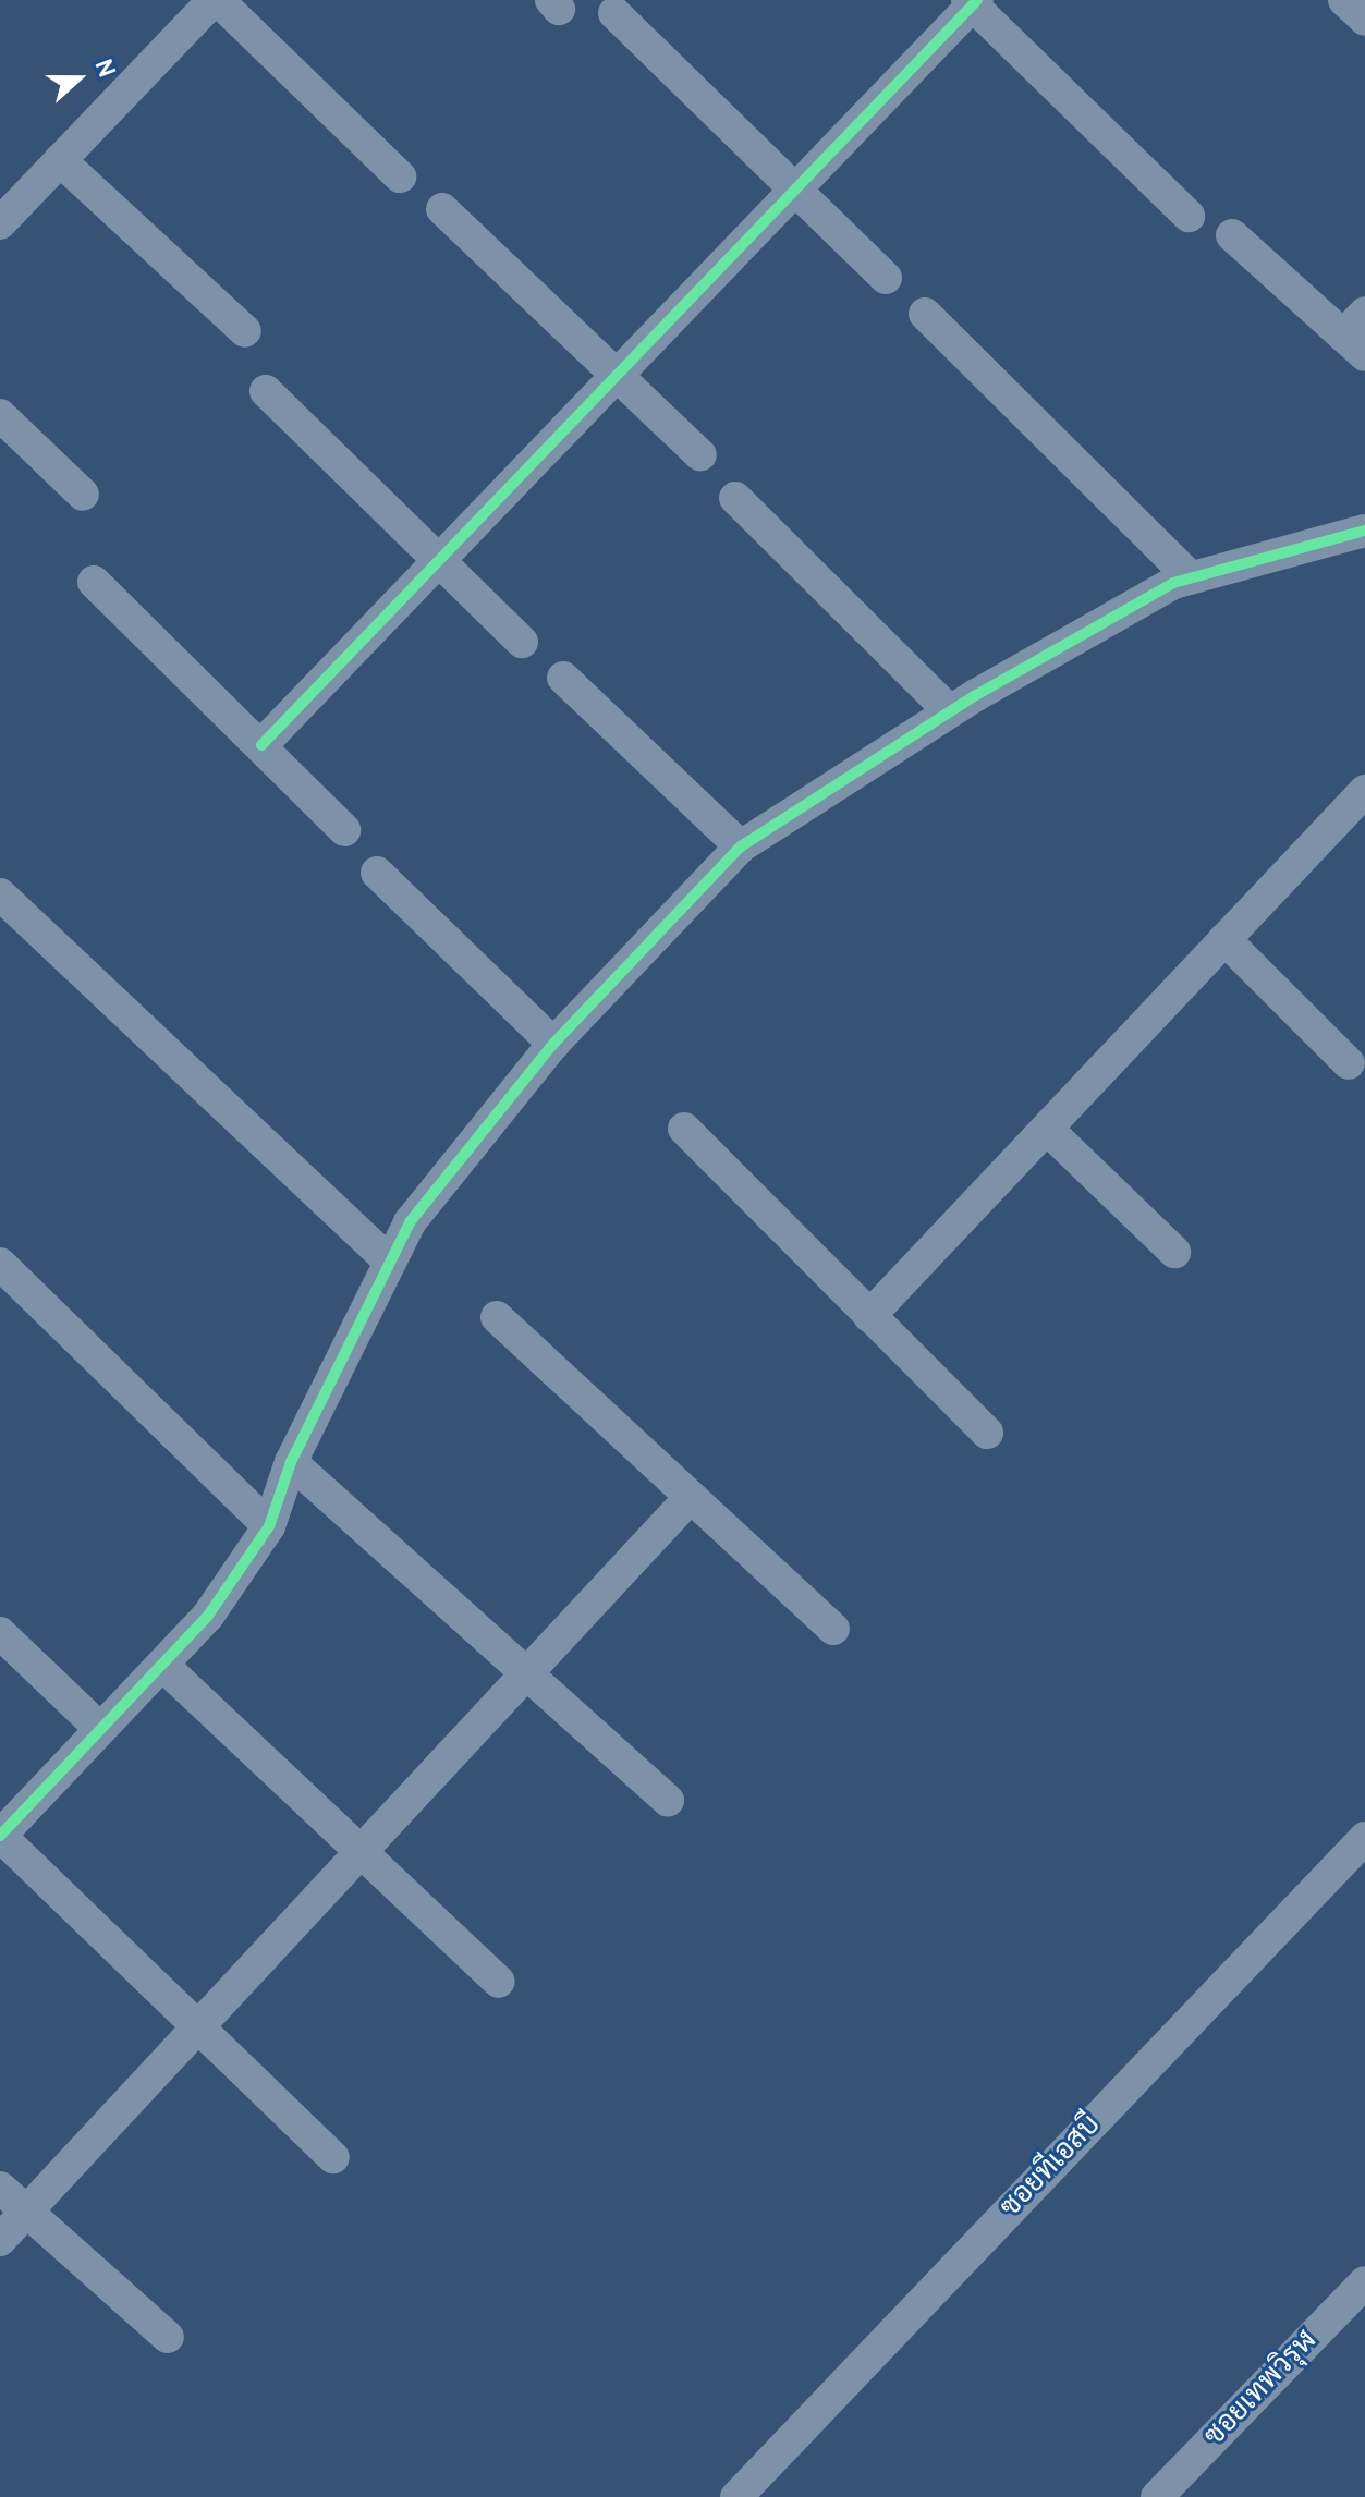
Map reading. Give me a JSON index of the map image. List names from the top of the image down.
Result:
{
  "streets": {
    "street": ["ซอยทีเอสบี", "ซอยเทพวิรุฬ"]
  },
  "north": "right"
}
